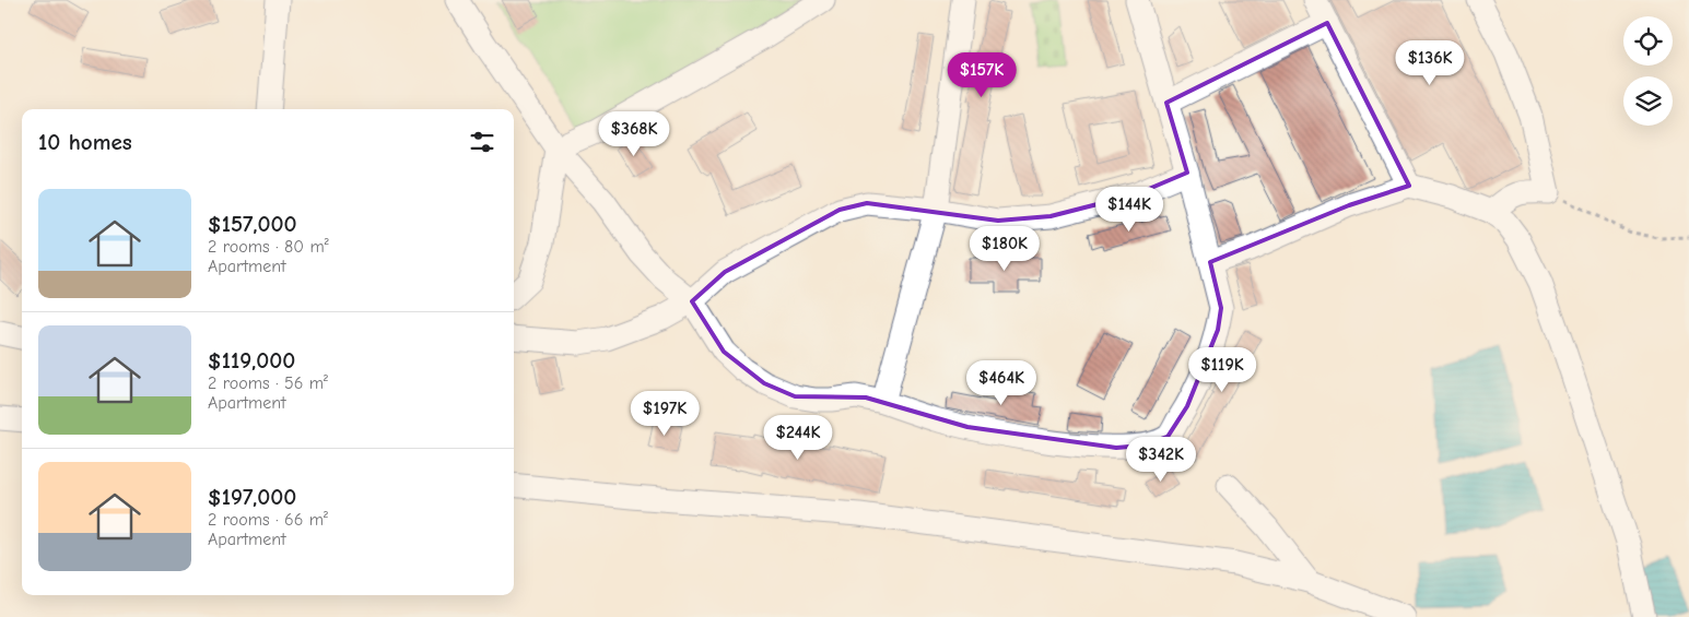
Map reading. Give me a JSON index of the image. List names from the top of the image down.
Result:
{
  "page": {
    "price": [
      "$136K",
      "$157K",
      "$368K",
      "$144K",
      "$180K",
      "$119K",
      "$464K",
      "$197K",
      "$244K",
      "$342K"
    ],
    "heading": "10 homes",
    "list": [
      {
        "name": "$157,000",
        "note": "2 rooms · 80 m² · Apartment"
      },
      {
        "name": "$119,000",
        "note": "2 rooms · 56 m² · Apartment"
      },
      {
        "name": "$197,000",
        "note": "2 rooms · 66 m² · Apartment"
      }
    ]
  }
}
